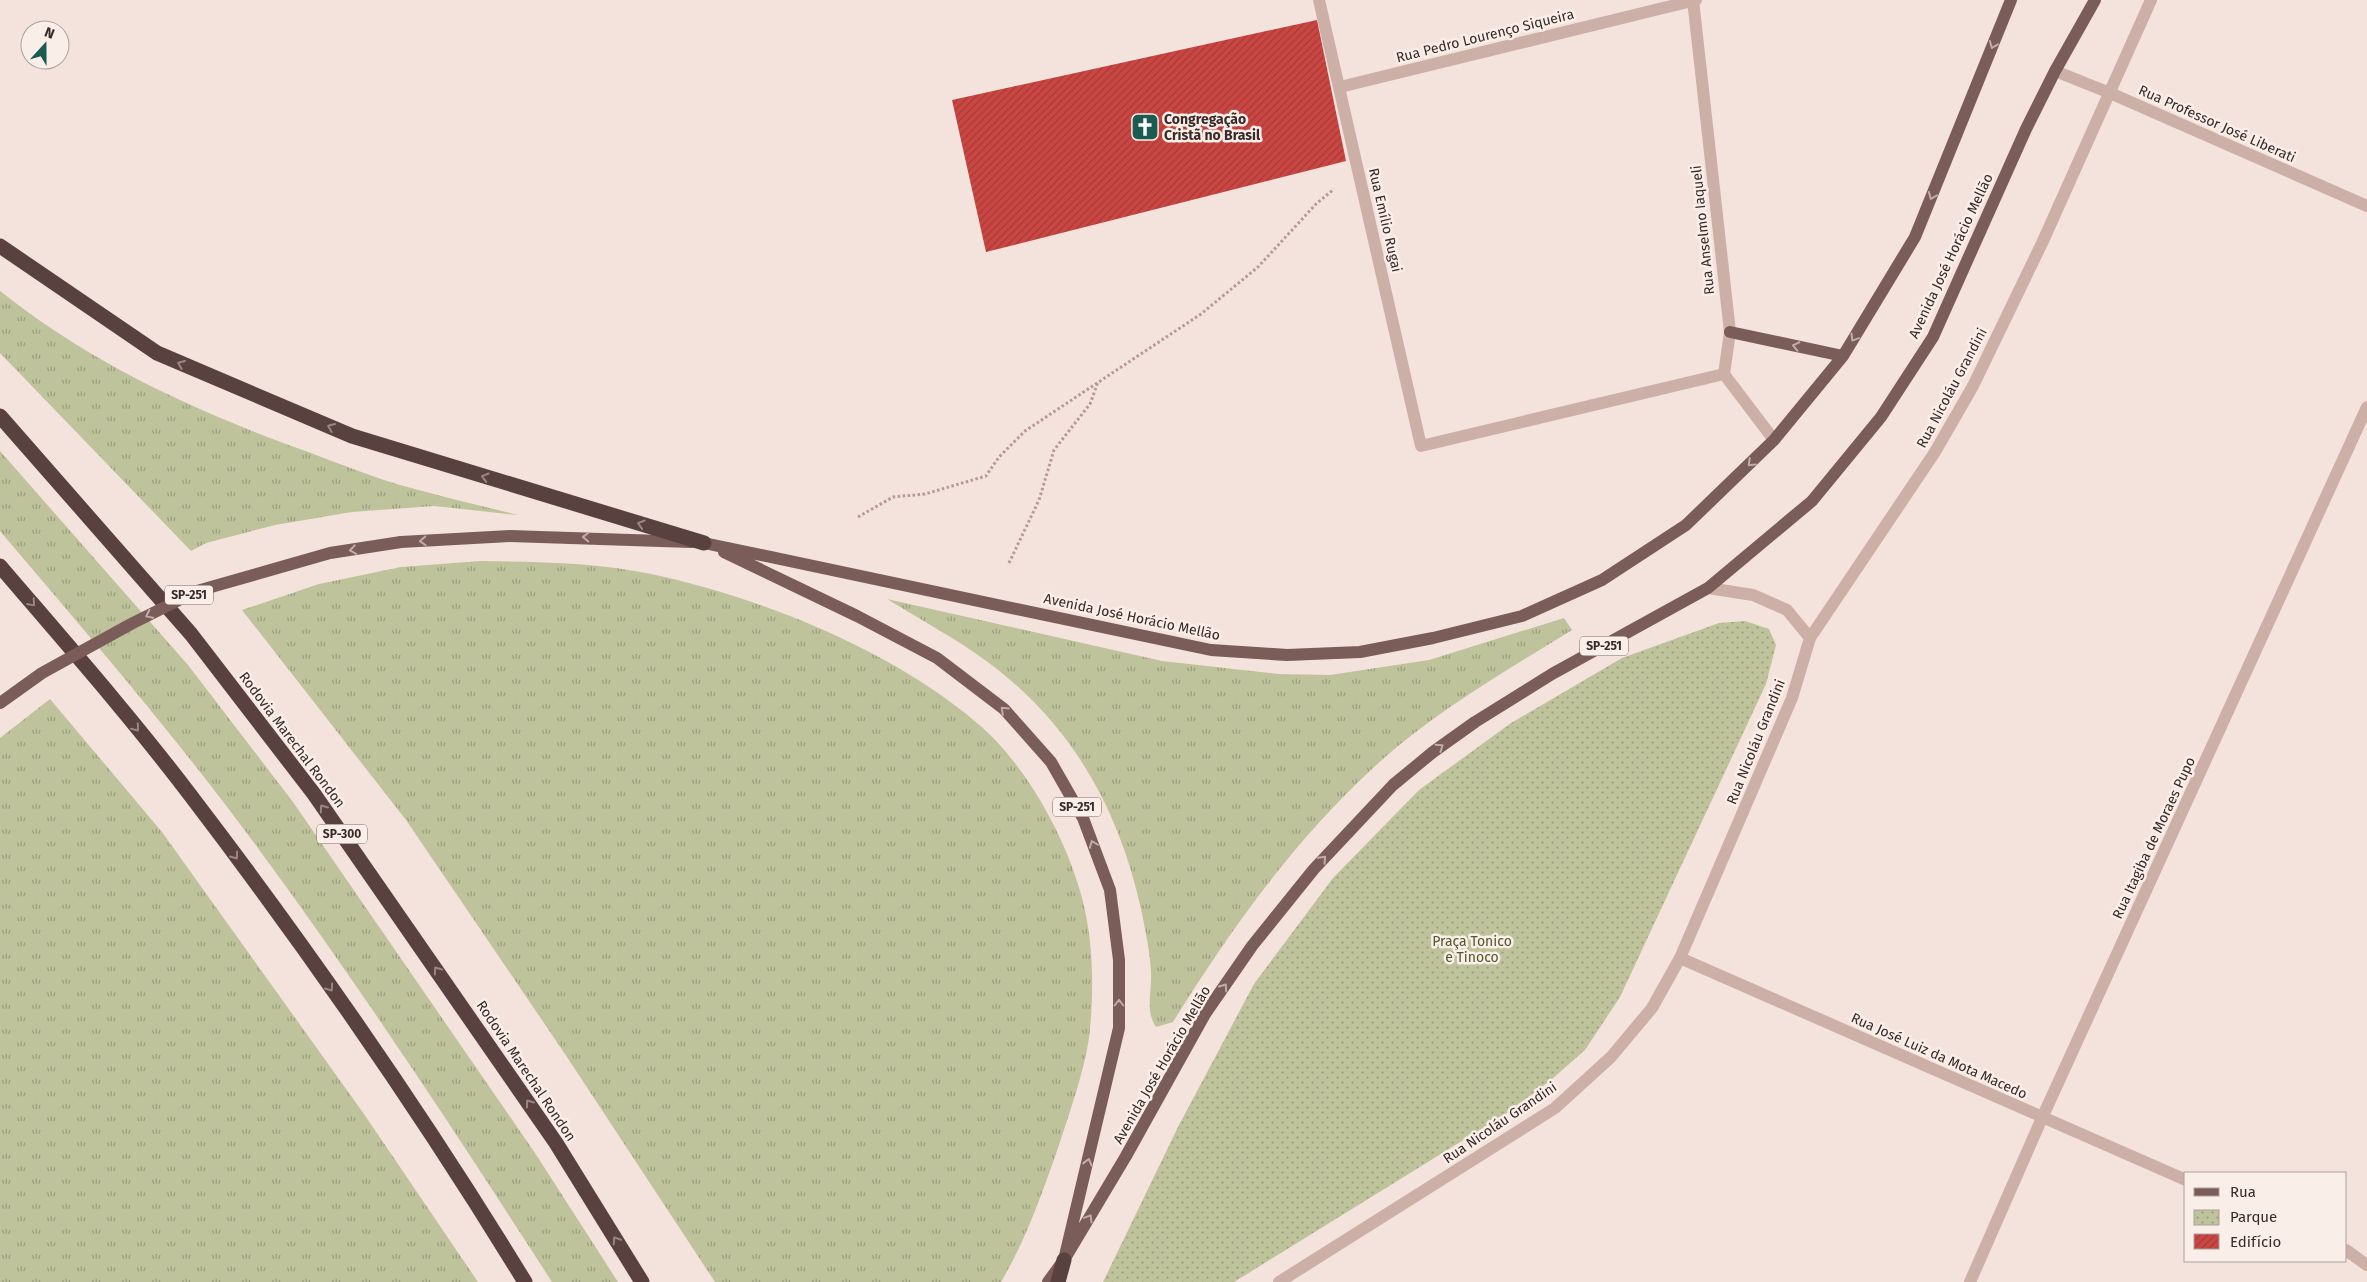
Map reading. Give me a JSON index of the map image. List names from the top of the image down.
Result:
{
  "streets": {
    "highway": ["Rodovia Marechal Rondon", "SP-300"],
    "main road": ["Avenida José Horácio Mellão", "SP-251"],
    "street": [
      "Rua Pedro Lourenço Siqueira",
      "Rua Professor José Liberati",
      "Rua Emílio Rugai",
      "Rua Anselmo Iaqueli",
      "Rua Nicoláu Grandini",
      "Rua Itagiba de Moraes Pupo",
      "Rua José Luiz da Mota Macedo"
    ]
  },
  "crossings": [
    ["Rua Pedro Lourenço Siqueira", "Rua Emílio Rugai"],
    ["Rua Pedro Lourenço Siqueira", "Rua Anselmo Iaqueli"],
    ["Rua Professor José Liberati", "Avenida José Horácio Mellão"],
    ["Rua Professor José Liberati", "Rua Nicoláu Grandini"],
    ["Rua Emílio Rugai", "Rua Anselmo Iaqueli"],
    ["Avenida José Horácio Mellão", "SP-251"],
    ["Rua Nicoláu Grandini", "Rua José Luiz da Mota Macedo"],
    ["Rua Itagiba de Moraes Pupo", "Rua José Luiz da Mota Macedo"]
  ],
  "parks": ["Praça Tonico e Tinoco"],
  "places": {
    "church": ["Congregação Cristã no Brasil"]
  },
  "legend": ["Rua", "Parque", "Edifício"],
  "north": "top"
}
